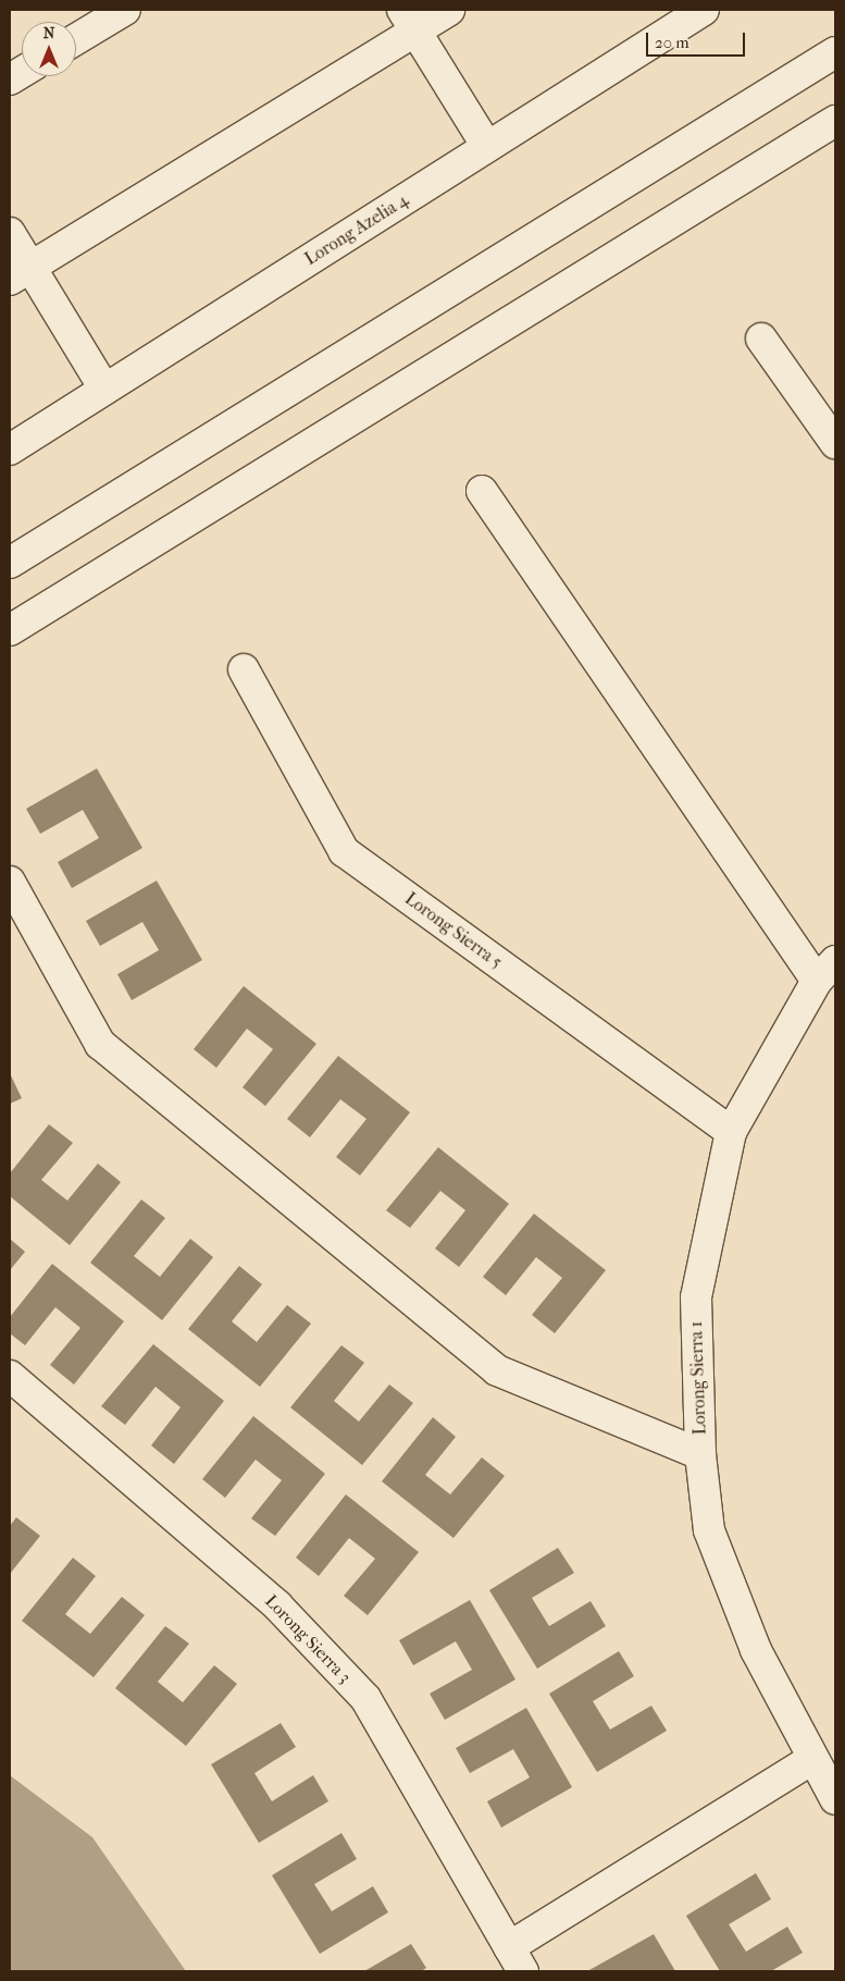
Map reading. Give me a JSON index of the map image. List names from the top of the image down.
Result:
{
  "streets": {
    "street": [
      "Lorong Azelia 4",
      "Lorong Sierra 5",
      "Lorong Sierra 1",
      "Lorong Sierra 3"
    ]
  },
  "crossings": [
    ["Lorong Sierra 5", "Lorong Sierra 1"]
  ],
  "scale_bar": "20 m",
  "north": "top"
}
